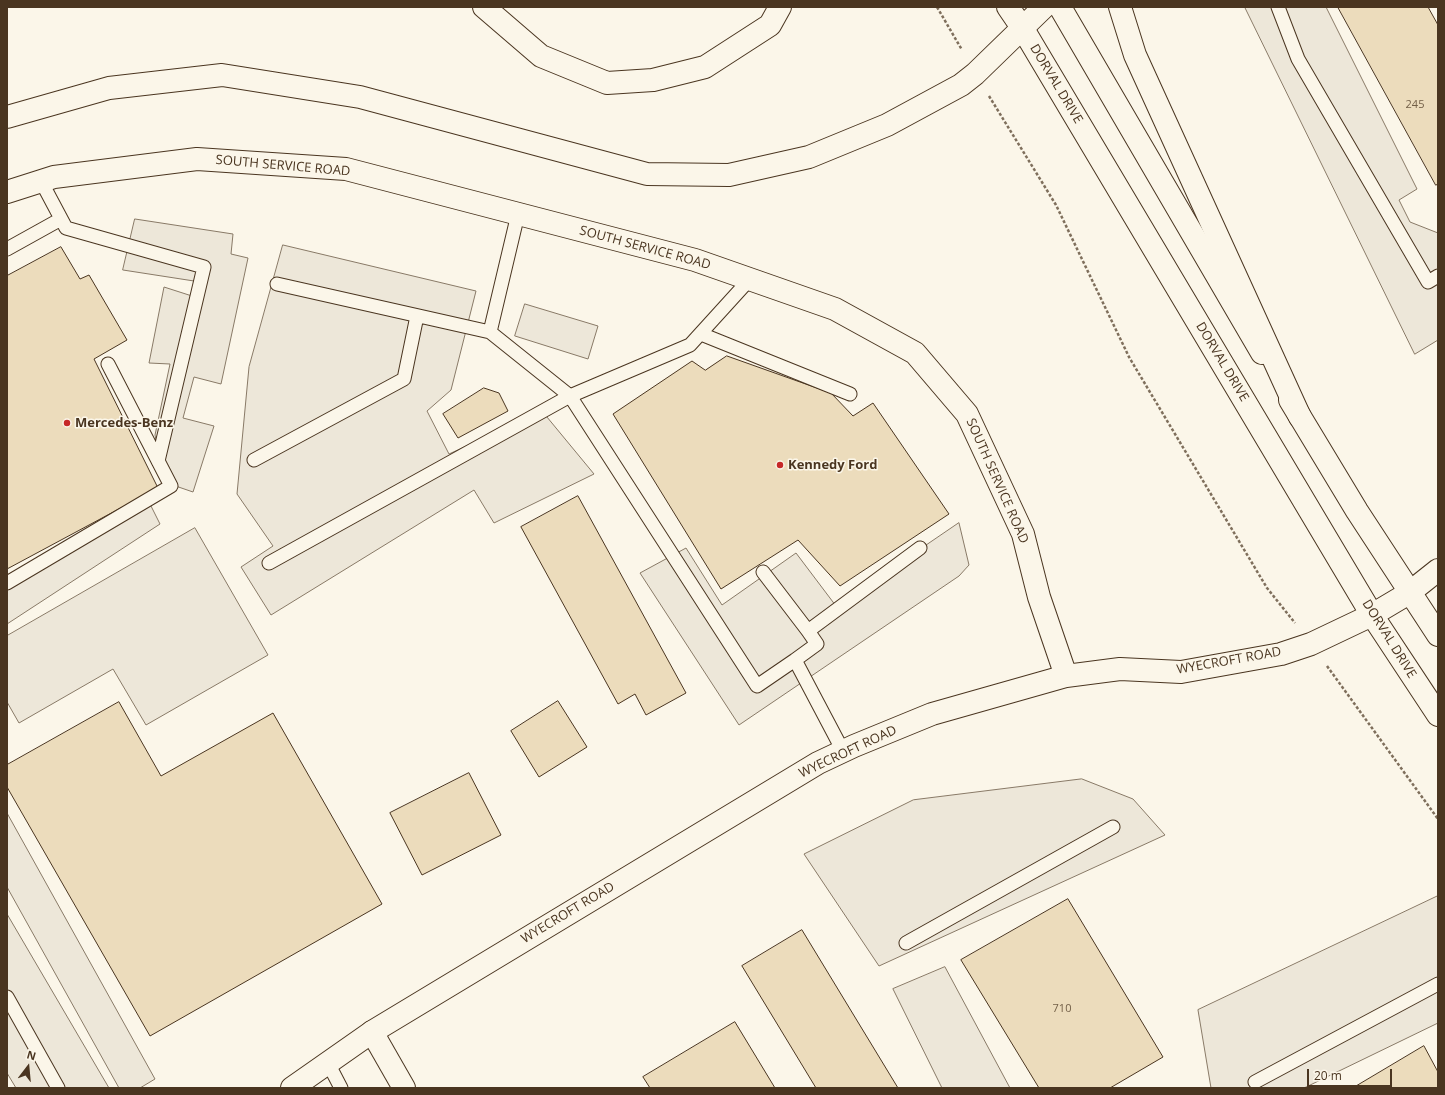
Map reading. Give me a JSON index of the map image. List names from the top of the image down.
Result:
{
  "streets": {
    "main road": ["DORVAL DRIVE", "SOUTH SERVICE ROAD", "WYECROFT ROAD"]
  },
  "crossings": [
    ["DORVAL DRIVE", "WYECROFT ROAD"],
    ["SOUTH SERVICE ROAD", "WYECROFT ROAD"]
  ],
  "places": ["Mercedes-Benz", "Kennedy Ford"],
  "house_numbers": ["245", "710"],
  "scale_bar": "20 m",
  "north": "top"
}
